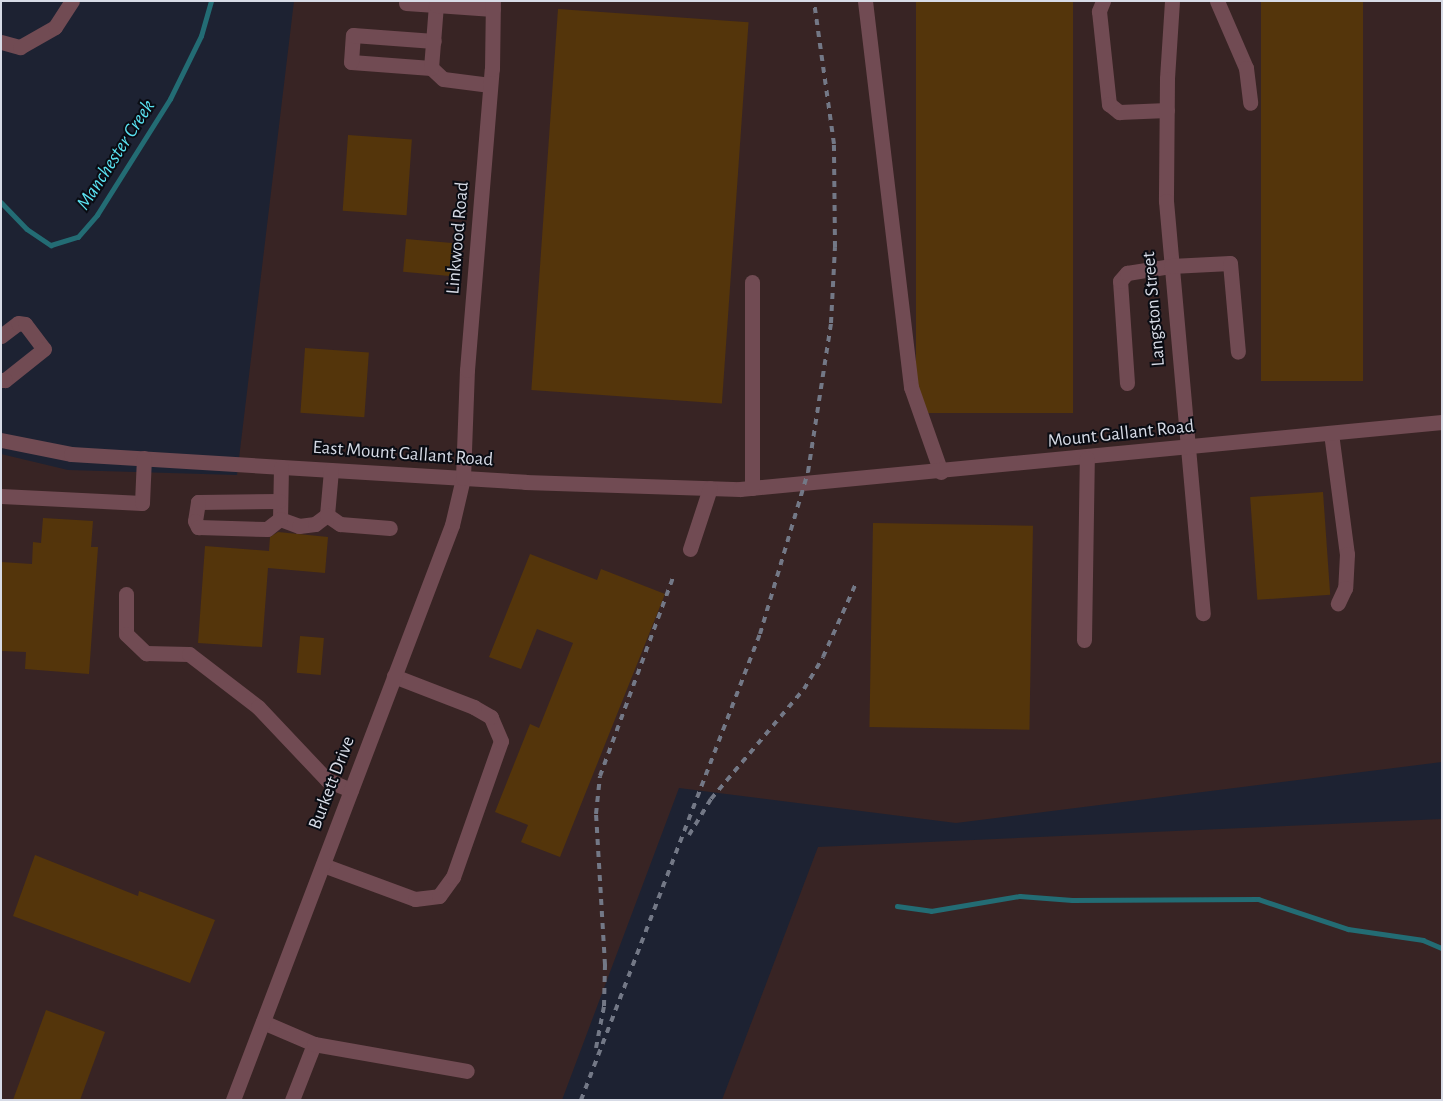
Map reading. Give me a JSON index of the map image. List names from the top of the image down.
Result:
{
  "streets": {
    "street": [
      "Linkwood Road",
      "Langston Street",
      "Mount Gallant Road",
      "East Mount Gallant Road",
      "Burkett Drive"
    ]
  },
  "crossings": [
    ["Linkwood Road", "East Mount Gallant Road"],
    ["Linkwood Road", "Burkett Drive"],
    ["Langston Street", "Mount Gallant Road"],
    ["Mount Gallant Road", "East Mount Gallant Road"],
    ["East Mount Gallant Road", "Burkett Drive"]
  ],
  "water": ["Manchester Creek"]
}
